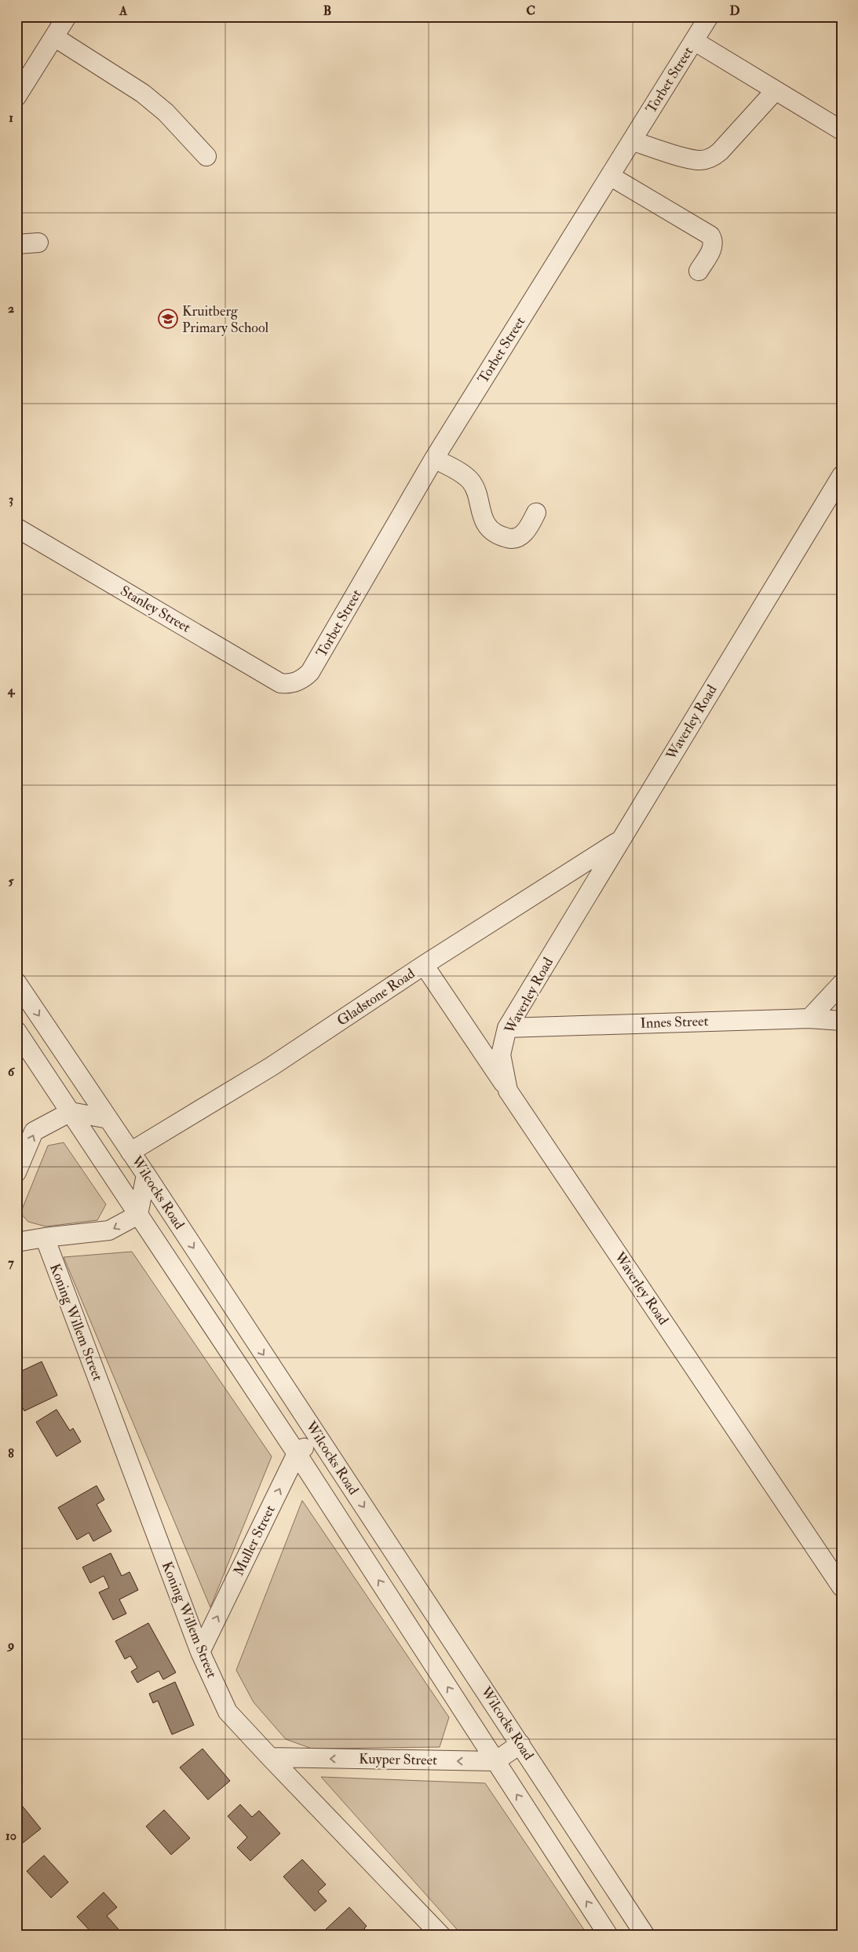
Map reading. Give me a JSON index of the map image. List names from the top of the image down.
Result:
{
  "streets": {
    "street": [
      "Torbet Street",
      "Stanley Street",
      "Waverley Road",
      "Gladstone Road",
      "Innes Street",
      "Wilcocks Road",
      "Koning Willem Street",
      "Muller Street",
      "Kuyper Street"
    ]
  },
  "crossings": [
    ["Torbet Street", "Stanley Street"],
    ["Waverley Road", "Gladstone Road"],
    ["Waverley Road", "Innes Street"],
    ["Gladstone Road", "Wilcocks Road"],
    ["Wilcocks Road", "Muller Street"],
    ["Wilcocks Road", "Kuyper Street"],
    ["Koning Willem Street", "Muller Street"],
    ["Koning Willem Street", "Kuyper Street"]
  ],
  "one_way": ["Muller Street", "Kuyper Street"],
  "places": {
    "school or university": ["Kruitberg Primary School"]
  },
  "grid": {
    "columns": [
      "A",
      "B",
      "C",
      "D"
    ],
    "rows": [
      "1",
      "2",
      "3",
      "4",
      "5",
      "6",
      "7",
      "8",
      "9",
      "10"
    ]
  }
}
